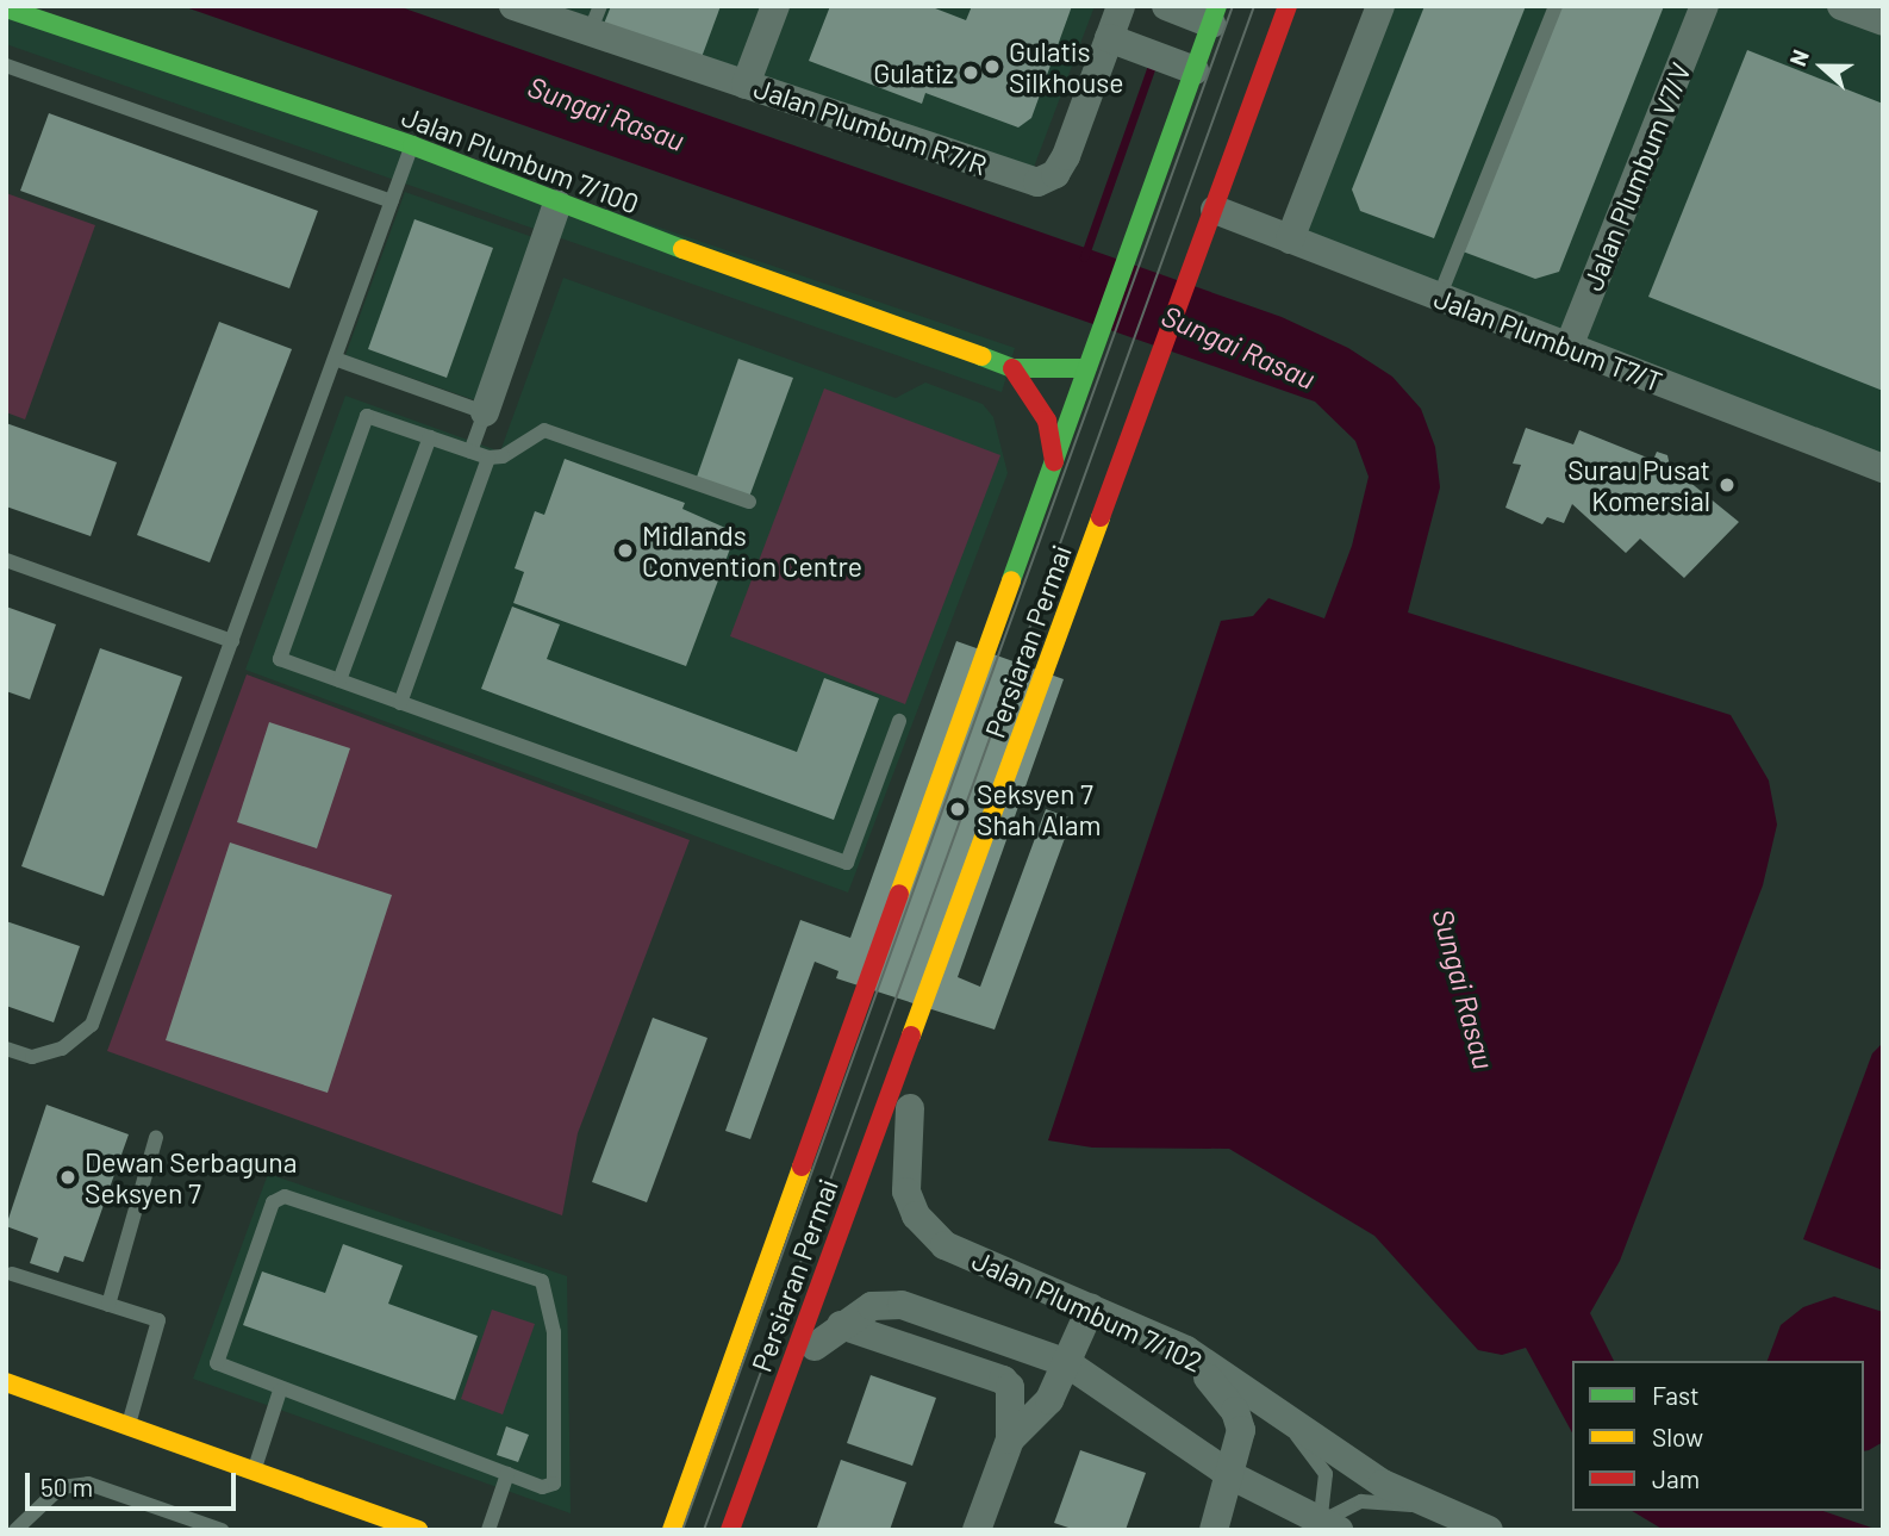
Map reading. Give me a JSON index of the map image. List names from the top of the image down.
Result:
{
  "streets": {
    "main road": ["Jalan Plumbum 7/100", "Persiaran Permai"],
    "street": [
      "Jalan Plumbum R7/R",
      "Jalan Plumbum V7/V",
      "Jalan Plumbum T7/T",
      "Jalan Plumbum 7/102"
    ]
  },
  "crossings": [
    ["Jalan Plumbum 7/100", "Persiaran Permai"],
    ["Jalan Plumbum V7/V", "Jalan Plumbum T7/T"],
    ["Jalan Plumbum T7/T", "Persiaran Permai"],
    ["Persiaran Permai", "Jalan Plumbum 7/102"]
  ],
  "water": ["Sungai Rasau"],
  "places": [
    "Gulatis Silkhouse",
    "Gulatiz",
    "Surau Pusat Komersial",
    "Midlands Convention Centre",
    "Seksyen 7 Shah Alam",
    "Dewan Serbaguna Seksyen 7"
  ],
  "legend": ["Fast", "Slow", "Jam"],
  "scale_bar": "50 m",
  "north": "left"
}
